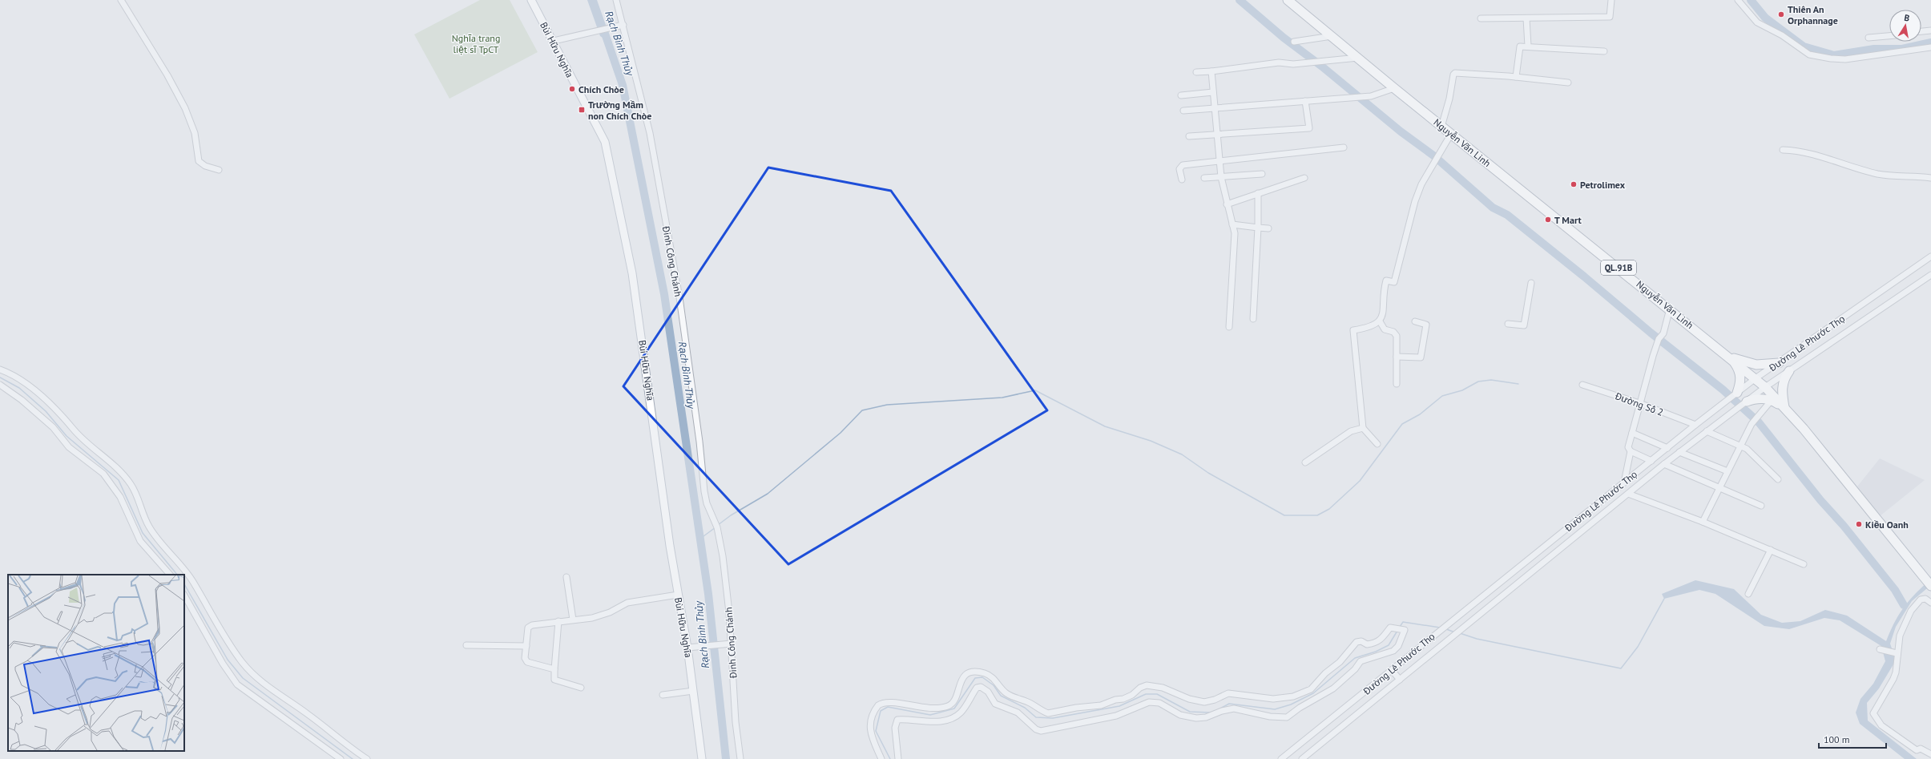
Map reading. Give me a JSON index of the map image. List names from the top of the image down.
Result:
{
  "streets": {
    "highway": ["Nguyễn Văn Linh", "QL.91B"],
    "main road": ["Bùi Hữu Nghĩa"],
    "street": ["Đinh Công Chánh", "Đường Lê Phước Thọ", "Đường Số 2"]
  },
  "crossings": [
    ["Nguyễn Văn Linh", "Đường Lê Phước Thọ"],
    ["Đường Lê Phước Thọ", "Đường Số 2"]
  ],
  "water": ["Rạch Bình Thủy"],
  "parks": ["Nghĩa trang liệt sĩ TpCT"],
  "places": {
    "other": [
      "Thiên An Orphannage",
      "Chích Chòe",
      "Petrolimex",
      "T Mart",
      "Kiều Oanh"
    ],
    "transit": ["Trường Mầm non Chích Chòe"]
  },
  "scale_bar": "100 m",
  "north": "top"
}
